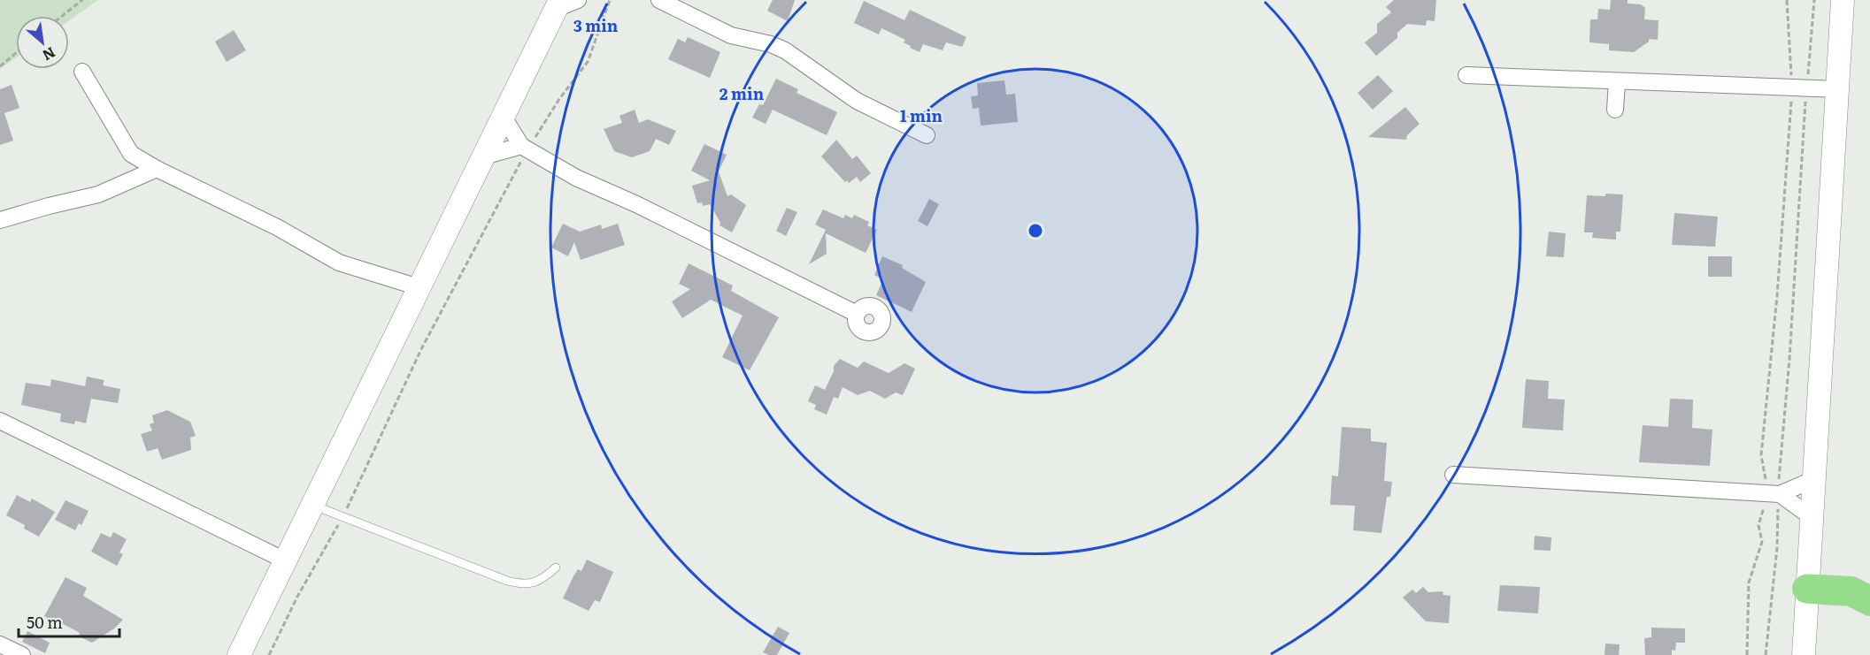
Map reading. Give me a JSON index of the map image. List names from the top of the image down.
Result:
{
  "scale_bar": "50 m",
  "north": "bottom right",
  "rings": ["3 min", "2 min", "1 min"]
}
